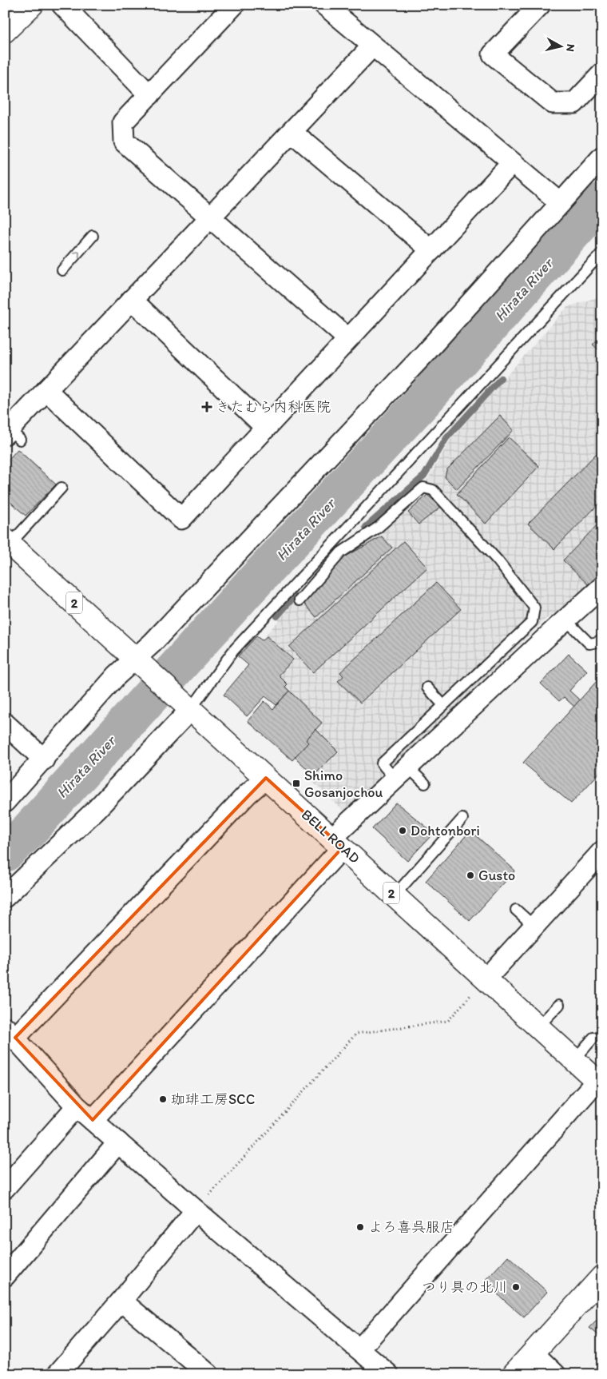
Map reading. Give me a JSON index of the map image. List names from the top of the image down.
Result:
{
  "streets": {
    "main road": ["2", "BELL ROAD"]
  },
  "water": ["Hirata River"],
  "places": {
    "health": ["きたむら内科医院"],
    "transit": ["Shimo Gosanjochou"],
    "other": [
      "Dohtonbori",
      "Gusto",
      "珈琲工房SCC",
      "よろ喜呉服店",
      "つり具の北川"
    ]
  },
  "north": "right"
}
